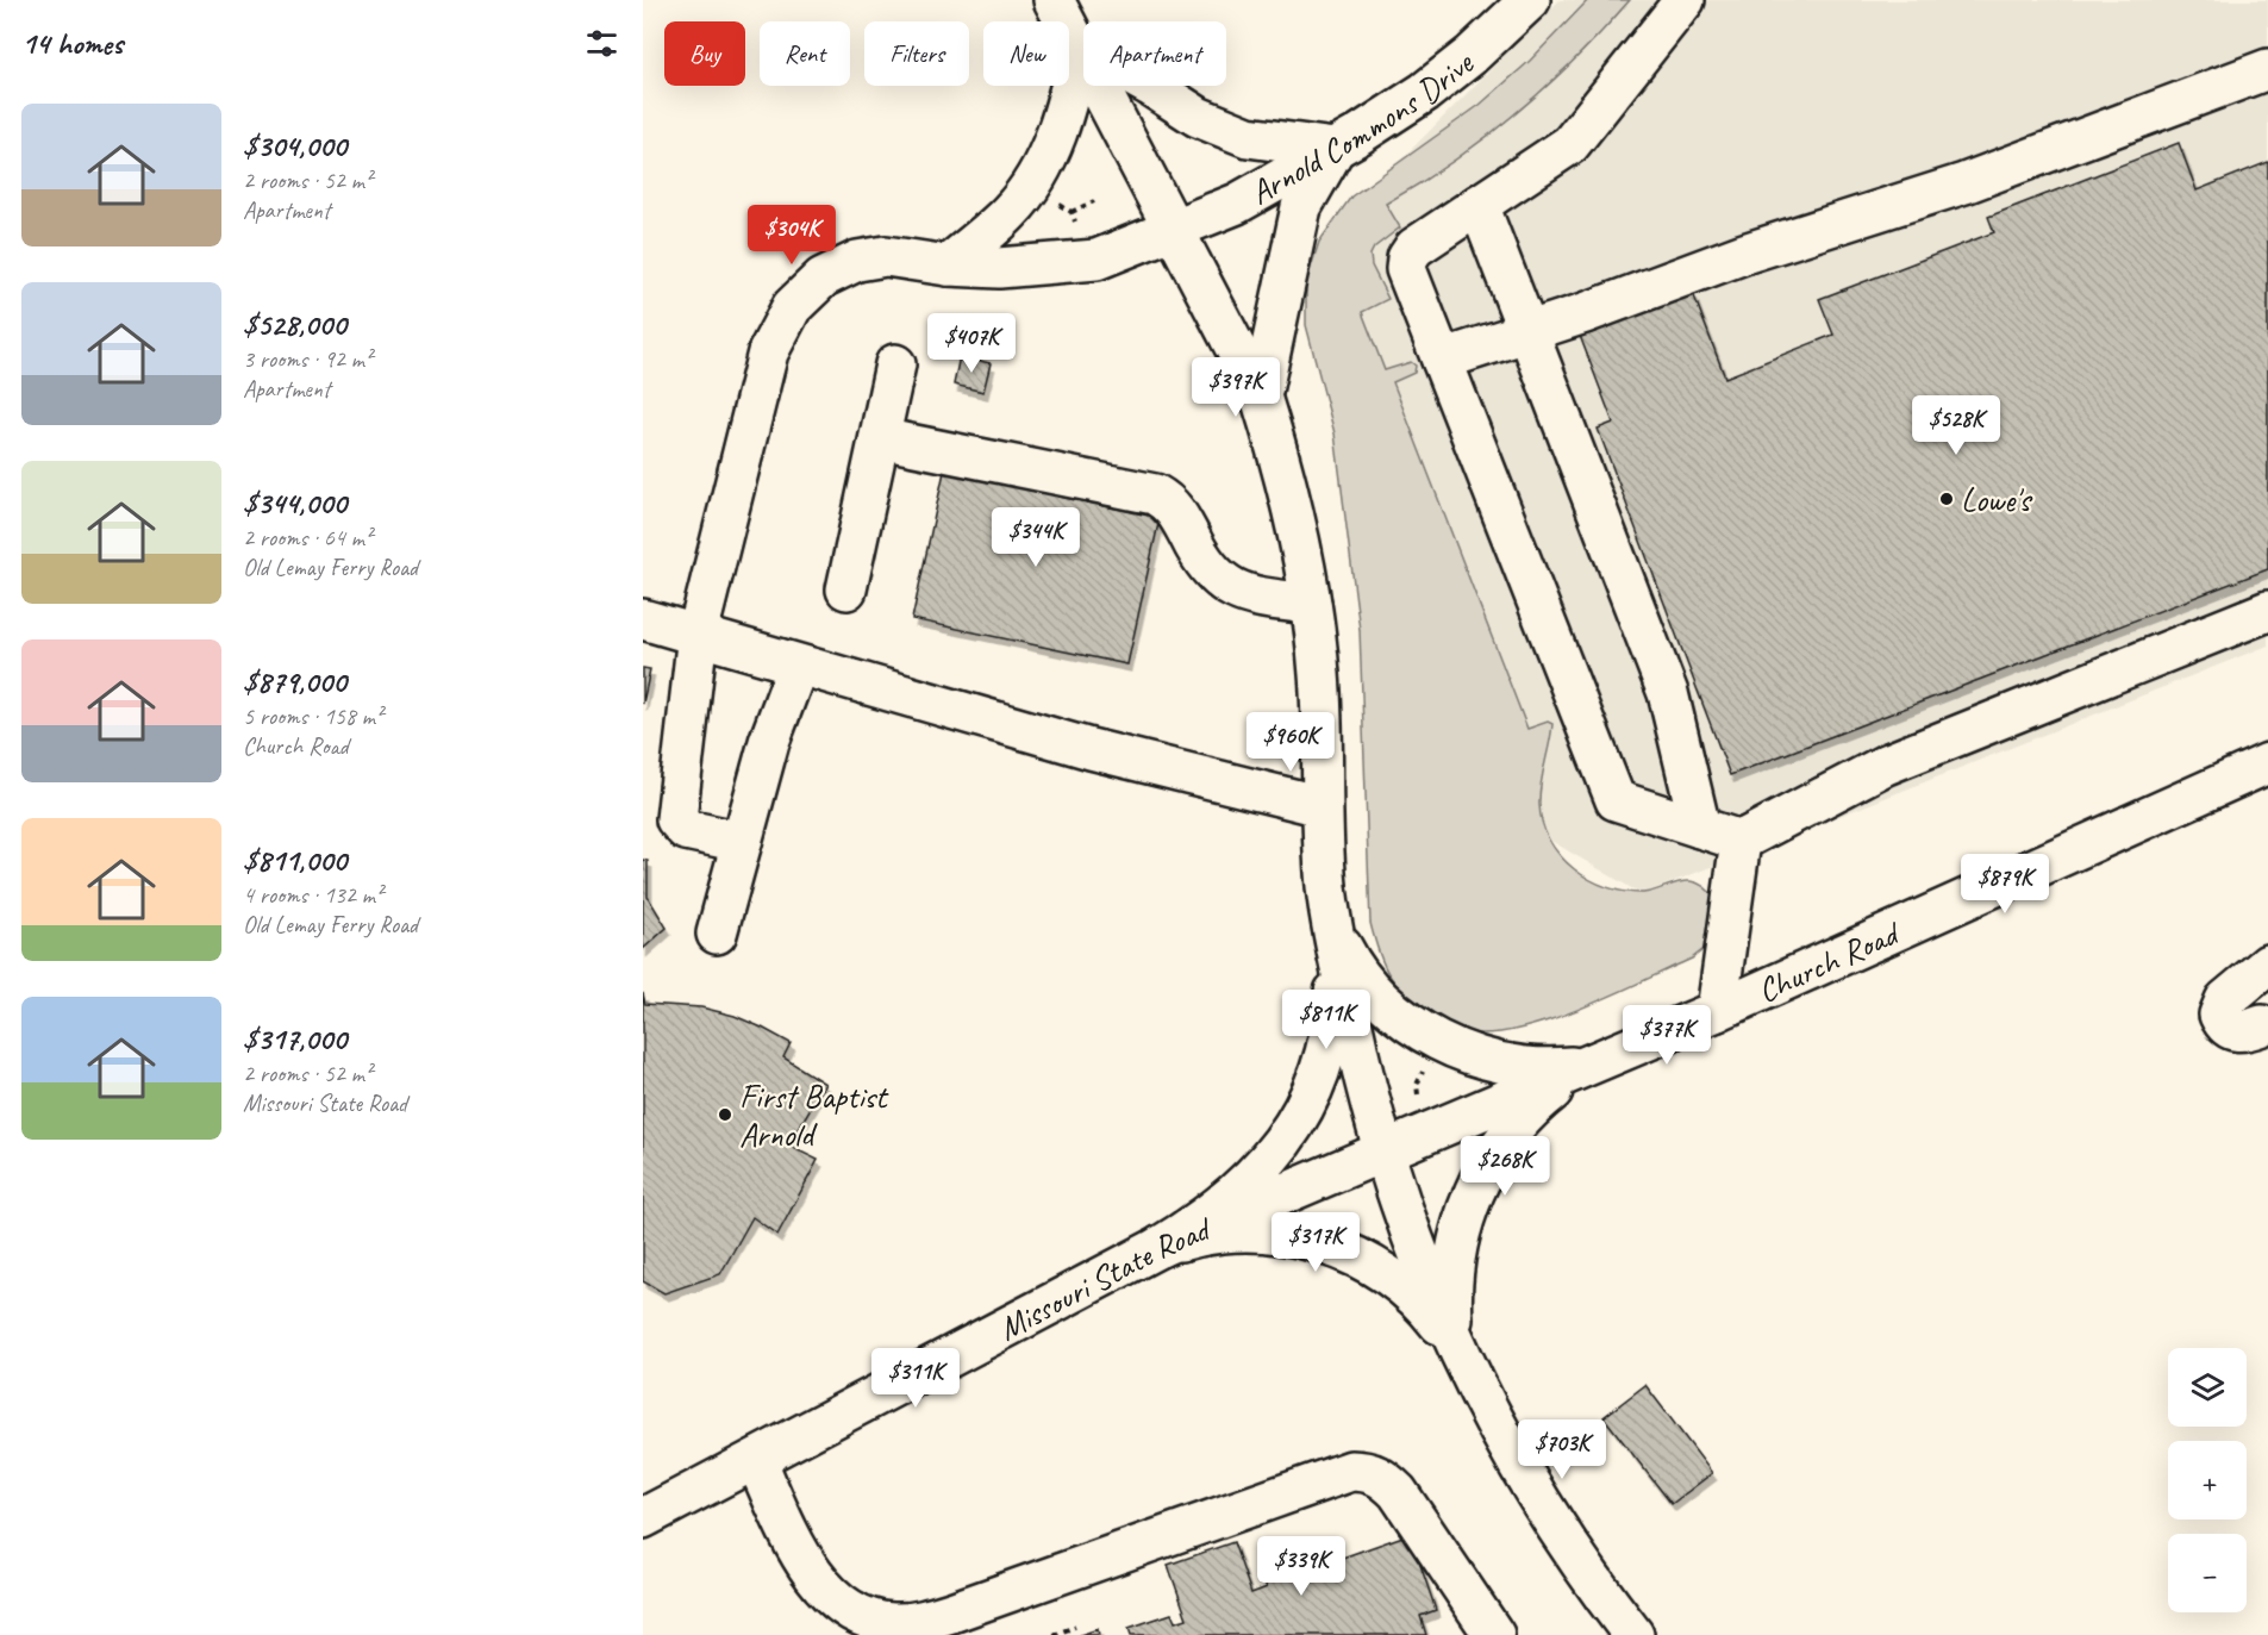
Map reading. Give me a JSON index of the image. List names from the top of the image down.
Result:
{
  "streets": {
    "main road": ["Arnold Commons Drive", "Church Road", "Missouri State Road"]
  },
  "crossings": [
    ["Church Road", "Missouri State Road"]
  ],
  "places": ["Lowe's", "First Baptist Arnold"],
  "page": {
    "heading": "14 homes",
    "chip": [
      "Buy",
      "Rent",
      "Filters",
      "New",
      "Apartment"
    ],
    "list": [
      {
        "name": "$304,000",
        "note": "2 rooms · 52 m² · Apartment"
      },
      {
        "name": "$528,000",
        "note": "3 rooms · 92 m² · Apartment"
      },
      {
        "name": "$344,000",
        "note": "2 rooms · 64 m² · Old Lemay Ferry Road"
      },
      {
        "name": "$879,000",
        "note": "5 rooms · 158 m² · Church Road"
      },
      {
        "name": "$811,000",
        "note": "4 rooms · 132 m² · Old Lemay Ferry Road"
      },
      {
        "name": "$317,000",
        "note": "2 rooms · 52 m² · Missouri State Road"
      }
    ],
    "price": [
      "$304K",
      "$407K",
      "$397K",
      "$528K",
      "$344K",
      "$960K",
      "$879K",
      "$811K",
      "$377K",
      "$268K",
      "$317K",
      "$311K",
      "$703K",
      "$339K"
    ],
    "map_buttons": ["+", "−"]
  }
}
